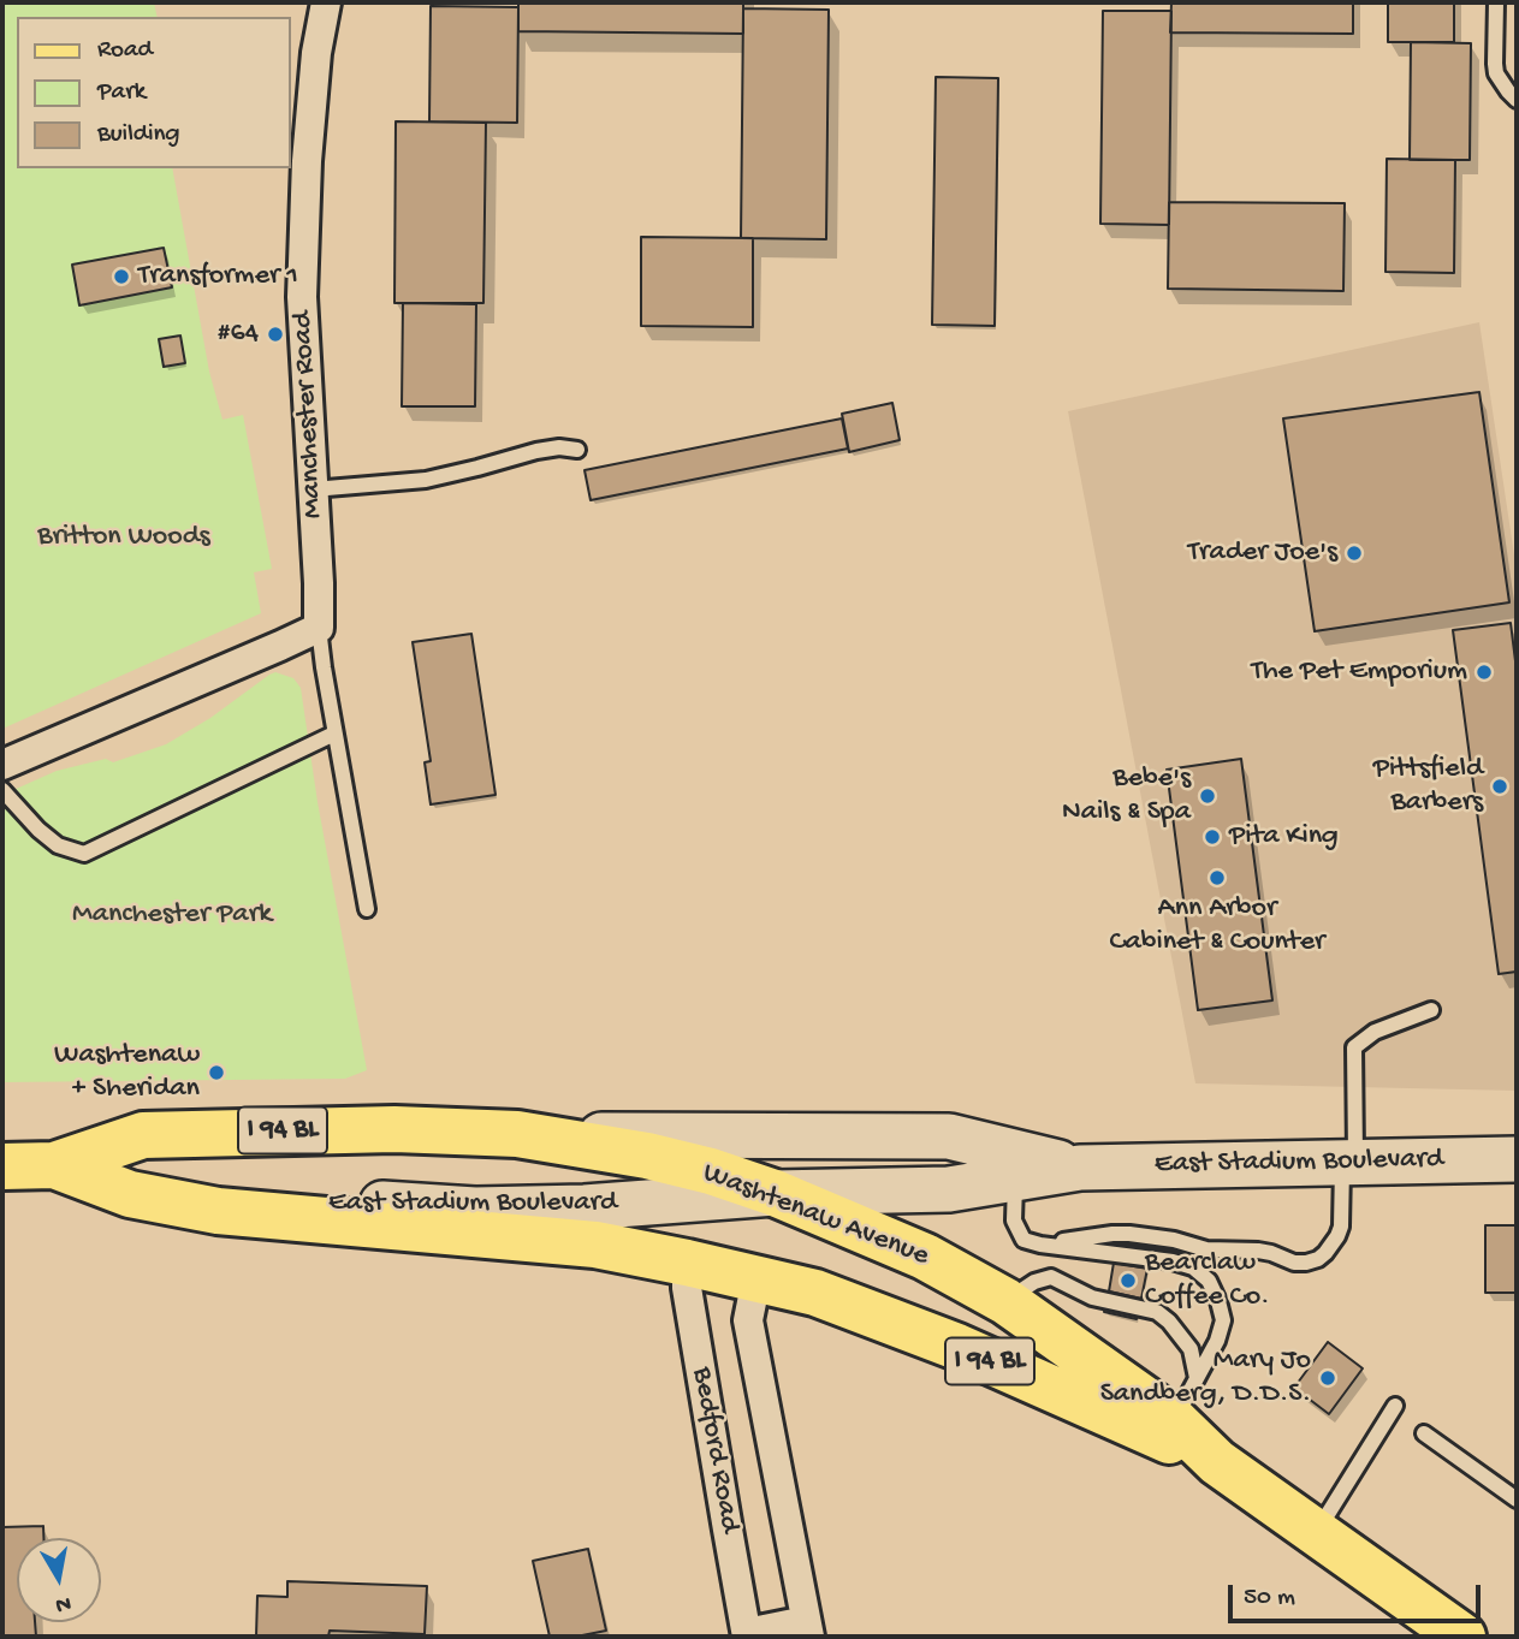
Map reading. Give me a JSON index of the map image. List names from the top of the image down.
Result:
{
  "streets": {
    "main road": ["I 94 BL", "East Stadium Boulevard", "Washtenaw Avenue"],
    "street": ["Manchester Road", "Bedford Road"]
  },
  "crossings": [
    ["East Stadium Boulevard", "Washtenaw Avenue"],
    ["Washtenaw Avenue", "Bedford Road"]
  ],
  "parks": ["Britton Woods", "Manchester Park"],
  "places": [
    "Transformer 1",
    "#64",
    "Trader Joe's",
    "The Pet Emporium",
    "Pittsfield Barbers",
    "Bebe's Nails & Spa",
    "Pita King",
    "Ann Arbor Cabinet & Counter",
    "Washtenaw + Sheridan",
    "Bearclaw Coffee Co.",
    "Mary Jo Sandberg, D.D.S."
  ],
  "legend": ["Road", "Park", "Building"],
  "scale_bar": "50 m",
  "north": "bottom"
}
